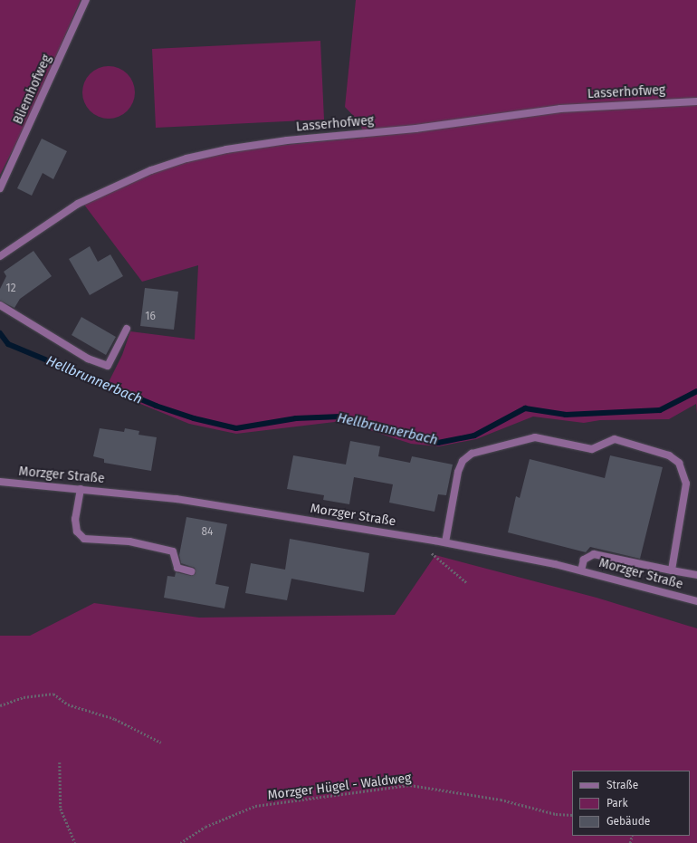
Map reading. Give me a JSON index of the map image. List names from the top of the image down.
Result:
{
  "streets": {
    "street": ["Bliemhofweg", "Lasserhofweg", "Morzger Straße"],
    "path": ["Morzger Hügel - Waldweg"]
  },
  "water": ["Hellbrunnerbach"],
  "house_numbers": ["12", "16", "84"],
  "legend": ["Straße", "Park", "Gebäude"]
}
